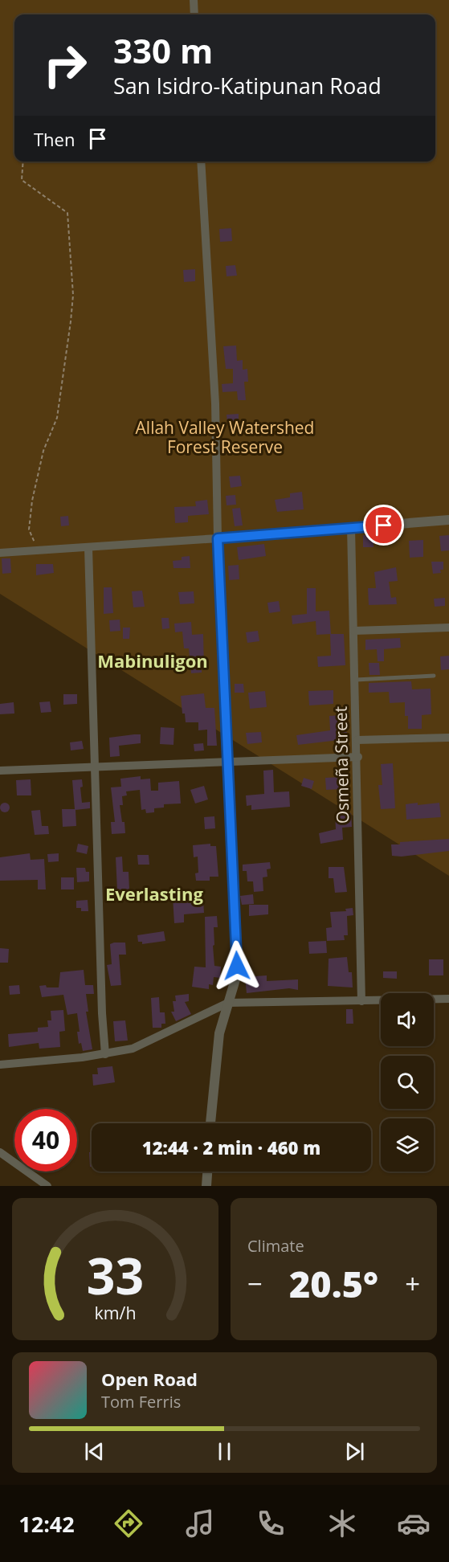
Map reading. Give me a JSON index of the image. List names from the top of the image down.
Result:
{
  "streets": {
    "street": ["Osmeña Street"]
  },
  "districts": ["Mabinuligon", "Everlasting"],
  "parks": ["Allah Valley Watershed Forest Reserve"],
  "page": {
    "turn": ["330 m", "San Isidro-Katipunan Road"],
    "then": "Then",
    "limit": "40",
    "trip": "12:44 · 2 min · 460 m",
    "tile": "Climate",
    "heat": ["−", "20.5°", "+"],
    "song": ["Open Road", "Tom Ferris"],
    "tabs": "12:42",
    "gauge": ["33", "km/h"]
  }
}
